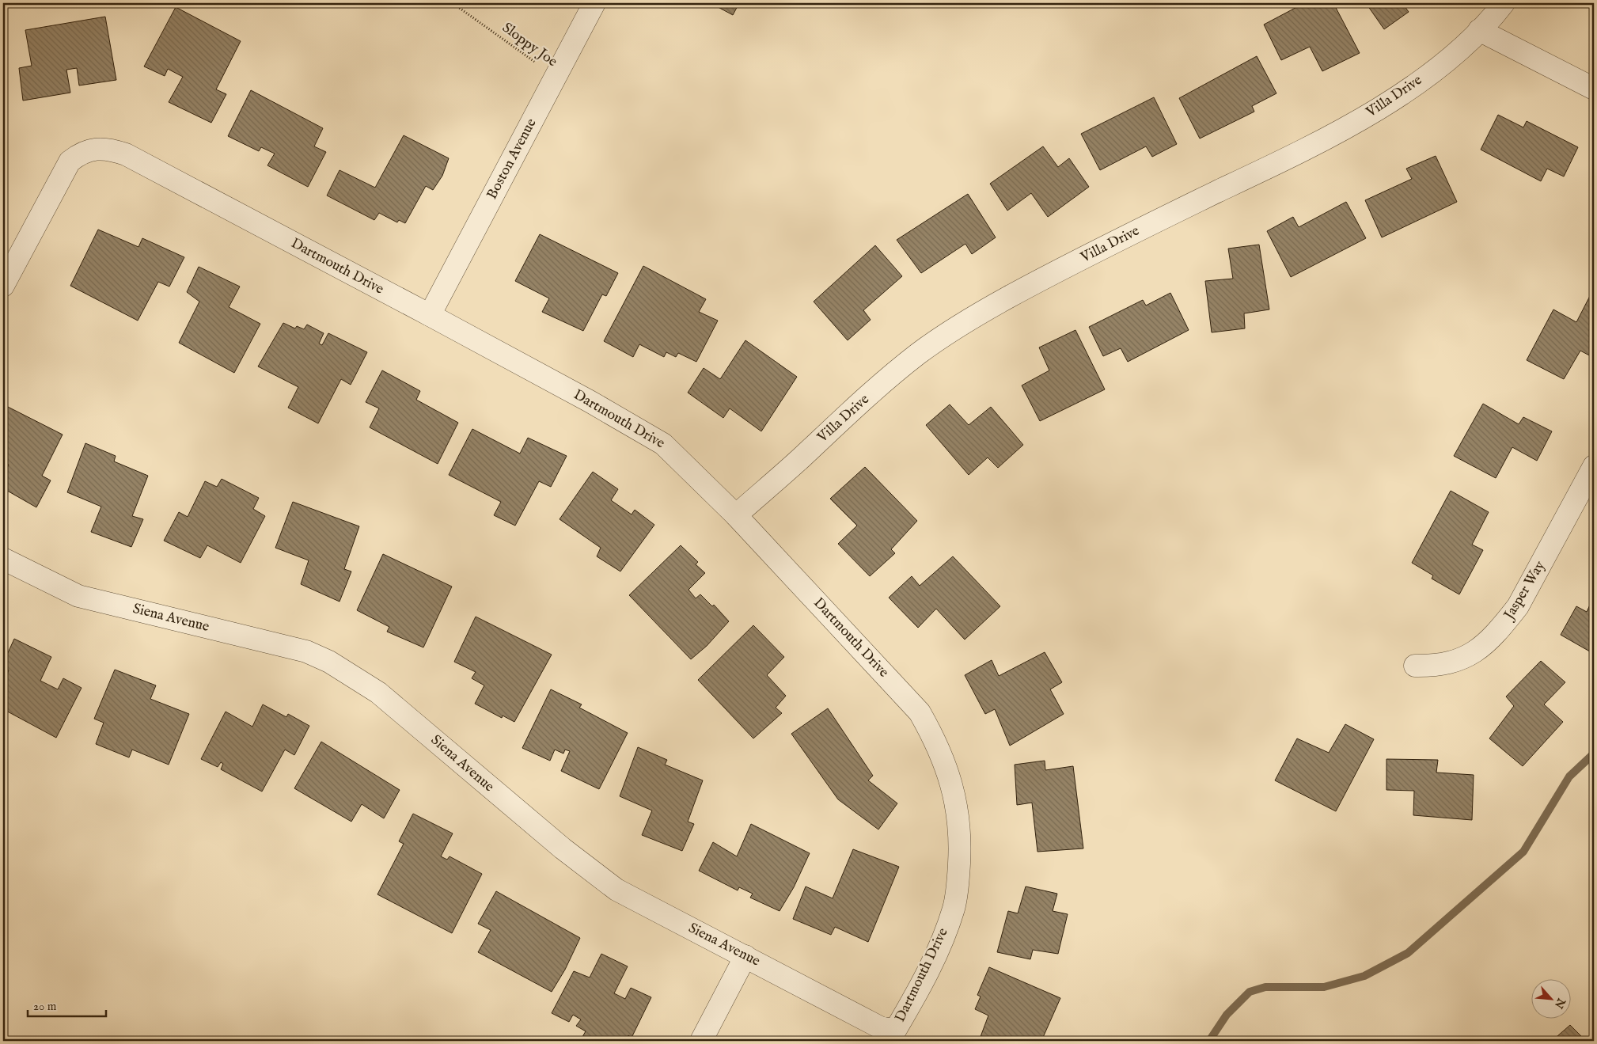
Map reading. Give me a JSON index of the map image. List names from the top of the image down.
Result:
{
  "streets": {
    "street": [
      "Villa Drive",
      "Boston Avenue",
      "Dartmouth Drive",
      "Jasper Way",
      "Siena Avenue"
    ],
    "path": ["Sloppy Joe"]
  },
  "crossings": [
    ["Sloppy Joe", "Boston Avenue"],
    ["Villa Drive", "Dartmouth Drive"],
    ["Boston Avenue", "Dartmouth Drive"],
    ["Dartmouth Drive", "Siena Avenue"]
  ],
  "scale_bar": "20 m",
  "north": "bottom right"
}
